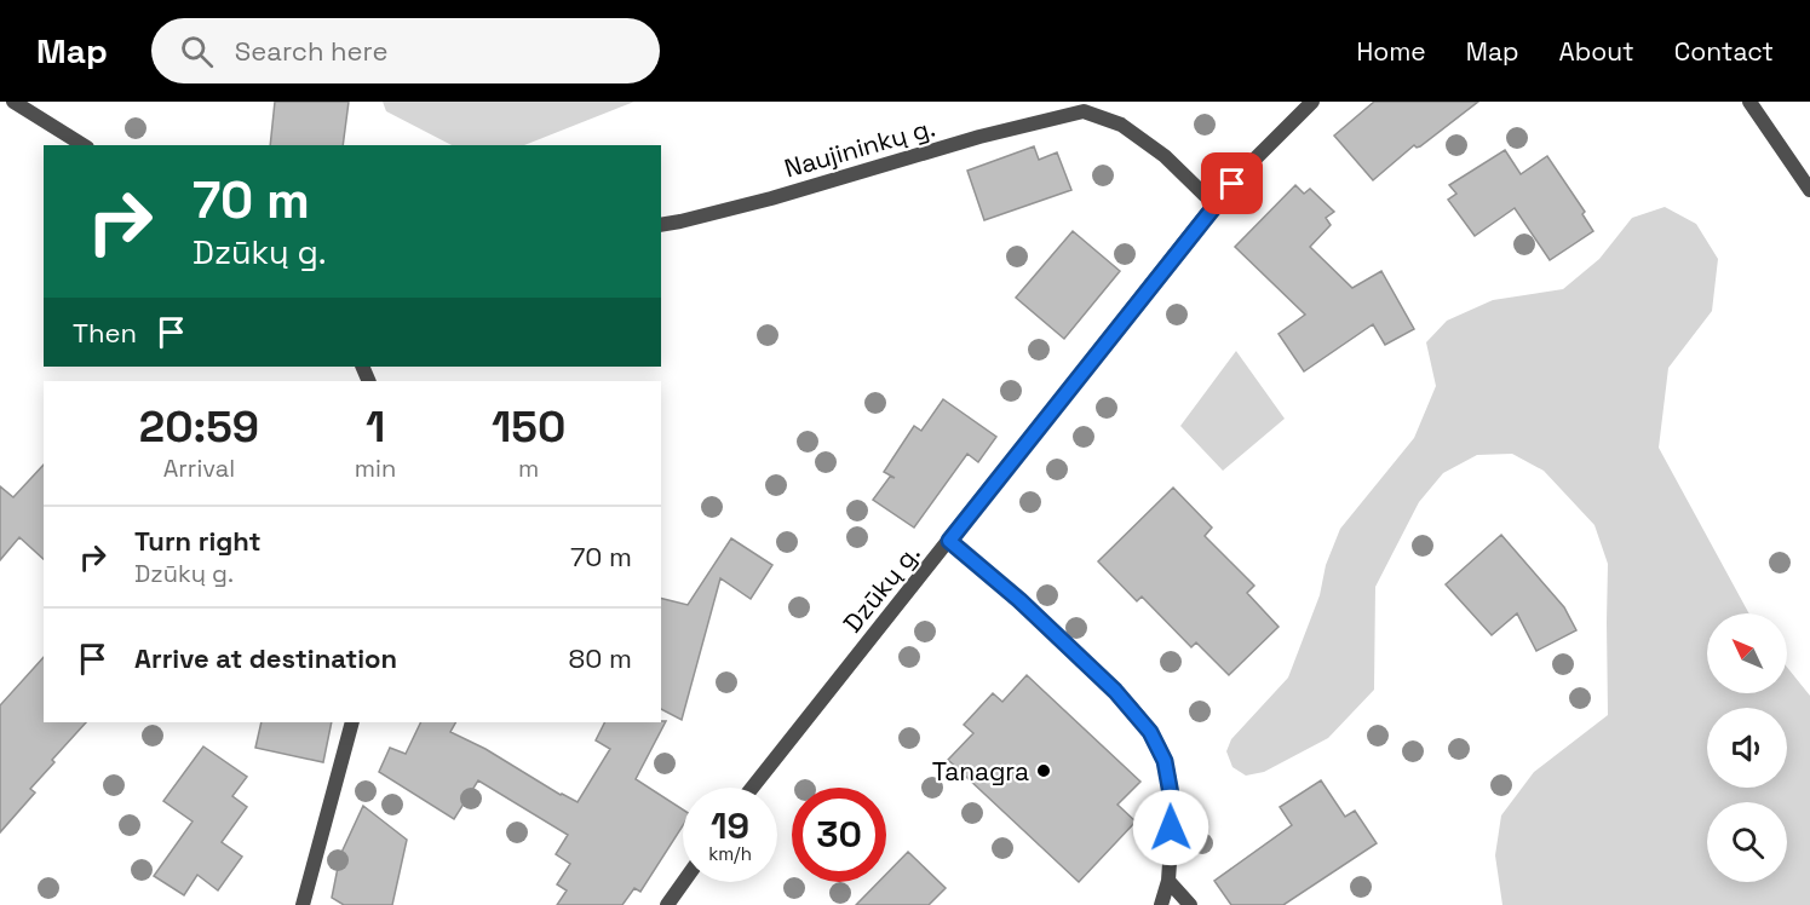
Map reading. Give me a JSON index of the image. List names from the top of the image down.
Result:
{
  "streets": {
    "street": ["Naujininkų g.", "Dzūkų g."]
  },
  "crossings": [
    ["Naujininkų g.", "Dzūkų g."]
  ],
  "places": ["Tanagra"],
  "north": "top left",
  "page": {
    "header": "Map",
    "search": "Search here",
    "nav": [
      "Home",
      "Map",
      "About",
      "Contact"
    ],
    "turn": ["70 m", "Dzūkų g."],
    "then": "Then",
    "eta": [
      "20:59",
      "Arrival",
      "1",
      "min",
      "150",
      "m"
    ],
    "list": [
      {
        "name": "Turn right",
        "note": "Dzūkų g.",
        "value": "70 m"
      },
      {
        "name": "Arrive at destination",
        "value": "80 m"
      }
    ],
    "speed": "19 km/h",
    "limit": "30"
  }
}
